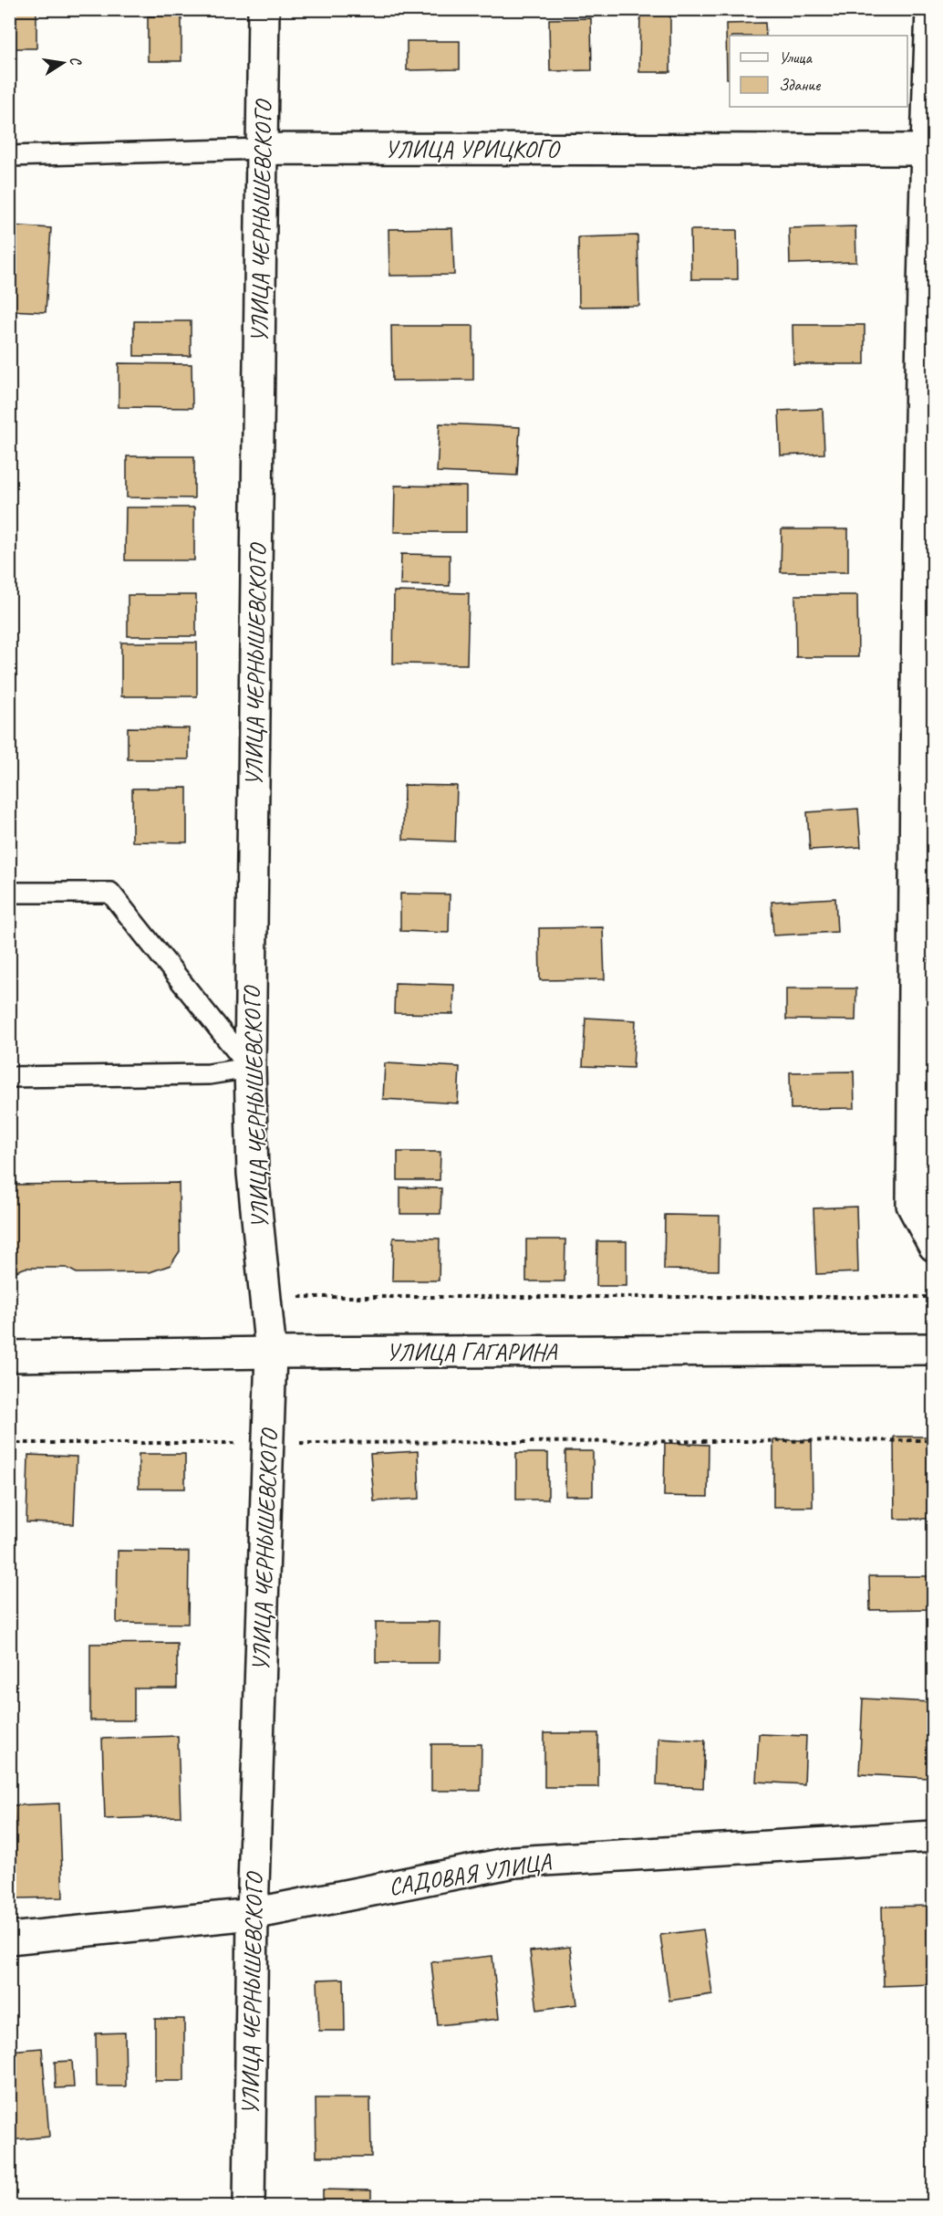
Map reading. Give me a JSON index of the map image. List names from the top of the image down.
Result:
{
  "streets": {
    "street": [
      "УЛИЦА УРИЦКОГО",
      "УЛИЦА ЧЕРНЫШЕВСКОГО",
      "УЛИЦА ГАГАРИНА",
      "САДОВАЯ УЛИЦА"
    ]
  },
  "crossings": [
    ["УЛИЦА УРИЦКОГО", "УЛИЦА ЧЕРНЫШЕВСКОГО"],
    ["УЛИЦА ЧЕРНЫШЕВСКОГО", "УЛИЦА ГАГАРИНА"],
    ["УЛИЦА ЧЕРНЫШЕВСКОГО", "САДОВАЯ УЛИЦА"]
  ],
  "legend": ["Улица", "Здание"],
  "north": "right"
}
